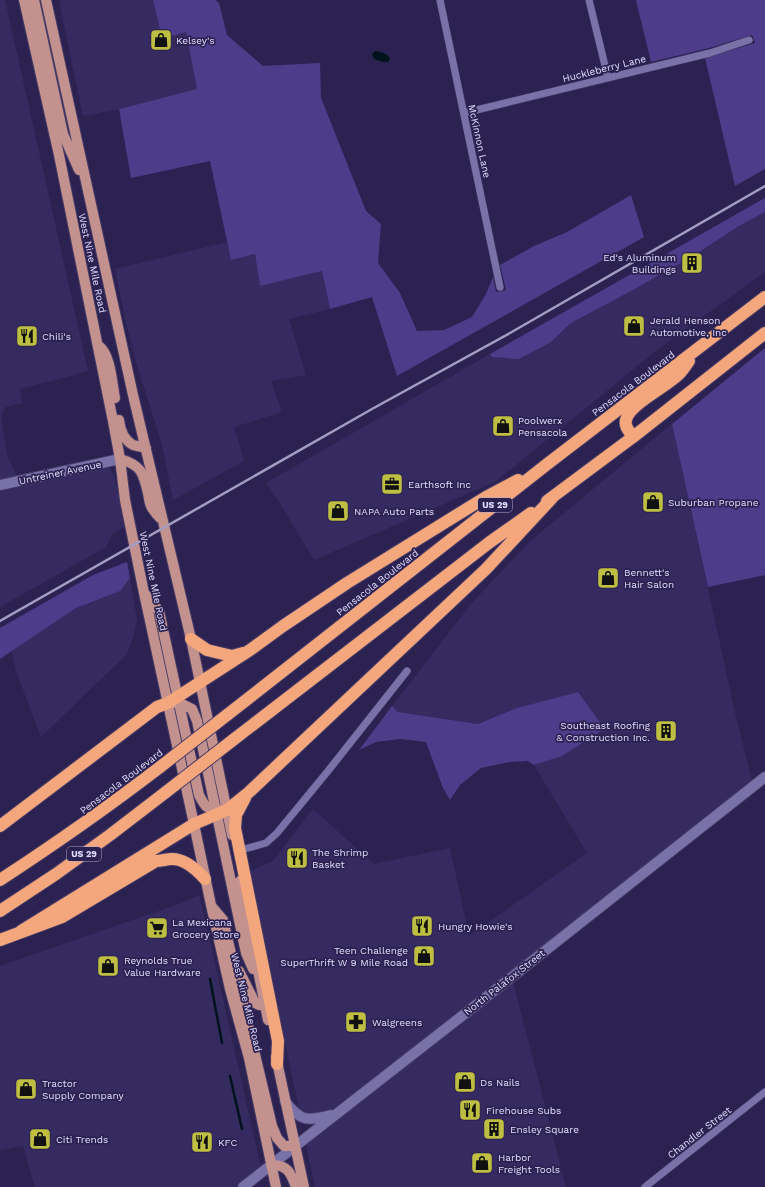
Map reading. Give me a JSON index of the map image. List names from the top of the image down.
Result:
{
  "streets": {
    "highway": ["Pensacola Boulevard", "US 29"],
    "main road": ["West Nine Mile Road", "Untreiner Avenue", "North Palafox Street"],
    "street": ["Huckleberry Lane", "McKinnon Lane", "Chandler Street"]
  },
  "crossings": [
    ["Huckleberry Lane", "McKinnon Lane"],
    ["West Nine Mile Road", "Untreiner Avenue"],
    ["West Nine Mile Road", "North Palafox Street"]
  ],
  "places": {
    "shop": [
      "Kelsey's",
      "Jerald Henson Automotive, Inc",
      "Poolwerx Pensacola",
      "Suburban Propane",
      "NAPA Auto Parts",
      "Bennett's Hair Salon",
      "Teen Challenge SuperThrift W 9 Mile Road",
      "Reynolds True Value Hardware",
      "Ds Nails",
      "Tractor Supply Company",
      "Citi Trends",
      "Harbor Freight Tools"
    ],
    "building": ["Ed's Aluminum Buildings", "Southeast Roofing & Construction Inc.", "Ensley Square"],
    "restaurant": [
      "Chili's",
      "The Shrimp Basket",
      "Hungry Howie's",
      "Firehouse Subs",
      "KFC"
    ],
    "office": ["Earthsoft Inc"],
    "supermarket": ["La Mexicana Grocery Store"],
    "pharmacy": ["Walgreens"]
  }
}
